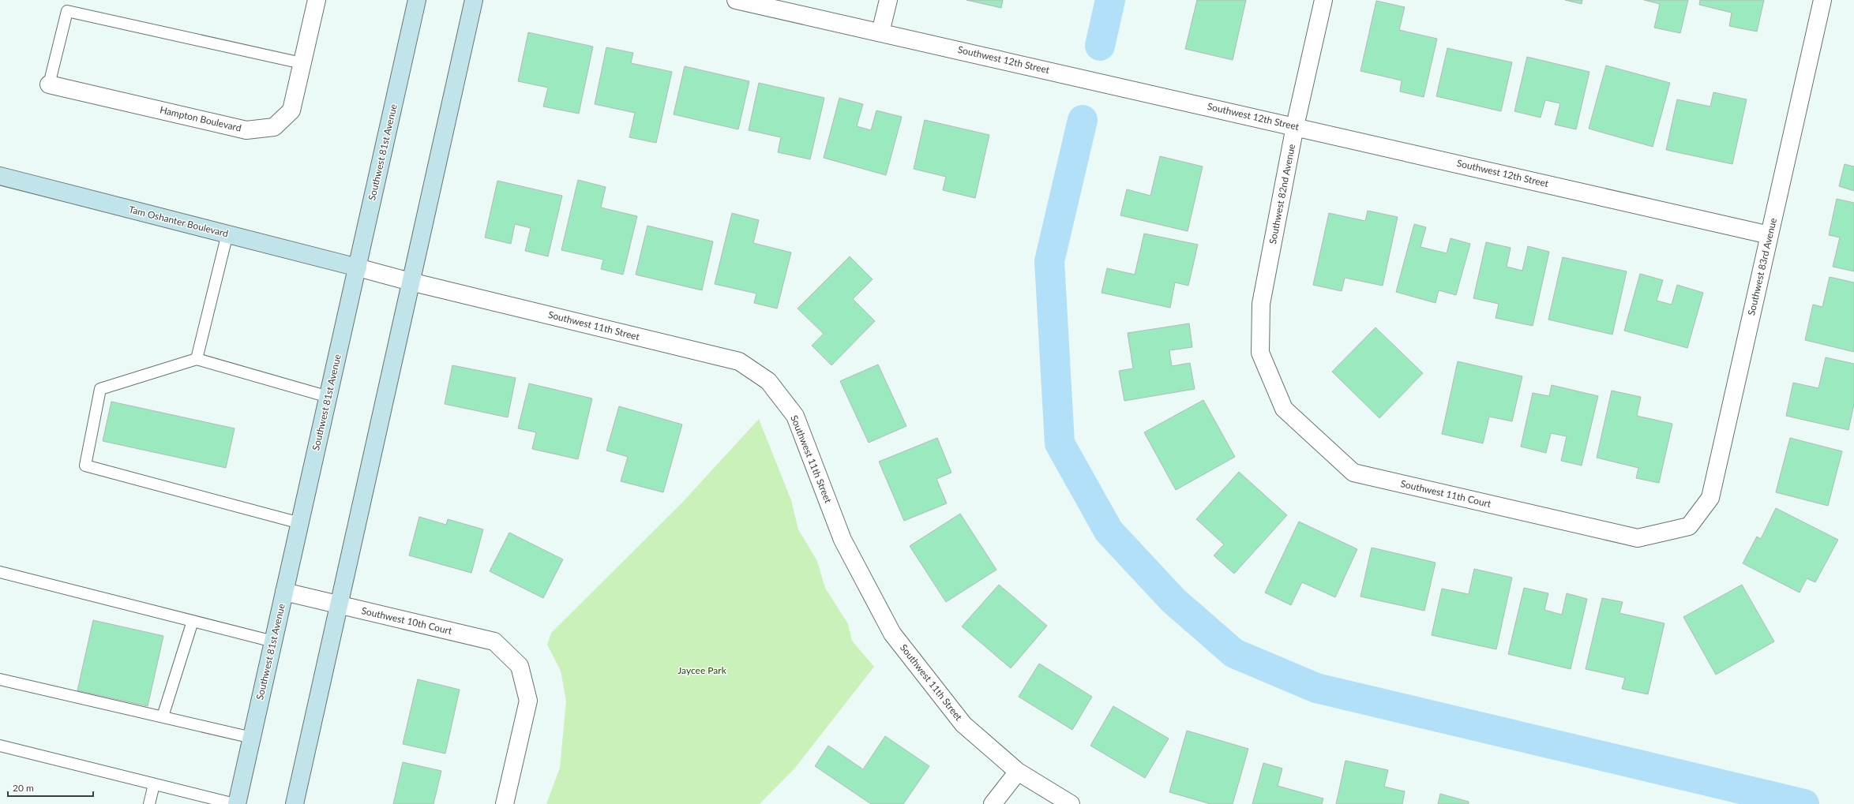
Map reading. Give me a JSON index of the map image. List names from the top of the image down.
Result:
{
  "streets": {
    "street": [
      "Southwest 12th Street",
      "Hampton Boulevard",
      "Southwest 81st Avenue",
      "Southwest 82nd Avenue",
      "Tam Oshanter Boulevard",
      "Southwest 83rd Avenue",
      "Southwest 11th Street",
      "Southwest 11th Court",
      "Southwest 10th Court"
    ]
  },
  "crossings": [
    ["Southwest 12th Street", "Southwest 82nd Avenue"],
    ["Southwest 12th Street", "Southwest 83rd Avenue"],
    ["Southwest 81st Avenue", "Tam Oshanter Boulevard"],
    ["Southwest 81st Avenue", "Southwest 11th Street"],
    ["Southwest 81st Avenue", "Southwest 10th Court"],
    ["Southwest 82nd Avenue", "Southwest 11th Court"],
    ["Tam Oshanter Boulevard", "Southwest 11th Street"],
    ["Southwest 83rd Avenue", "Southwest 11th Court"]
  ],
  "parks": ["Jaycee Park"],
  "scale_bar": "20 m"
}
